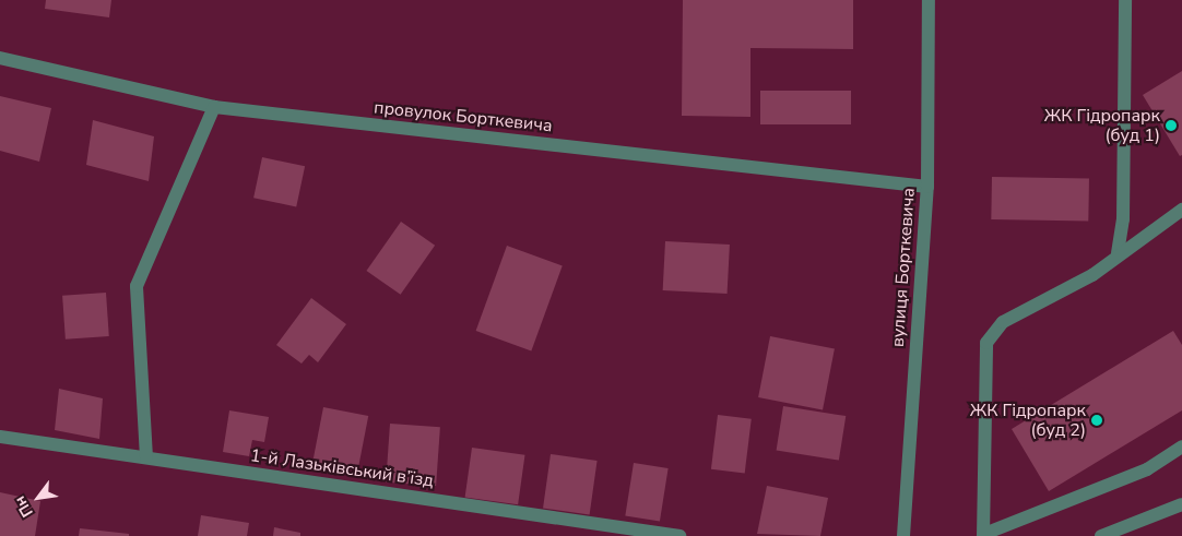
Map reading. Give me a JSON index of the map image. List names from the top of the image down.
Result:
{
  "streets": {
    "street": ["провулок Борткевича", "вулиця Борткевича", "1-й Лазьківський в’їзд"]
  },
  "crossings": [
    ["провулок Борткевича", "вулиця Борткевича"]
  ],
  "places": ["ЖК Гідропарк (буд 1)", "ЖК Гідропарк (буд 2)"],
  "north": "bottom left"
}
